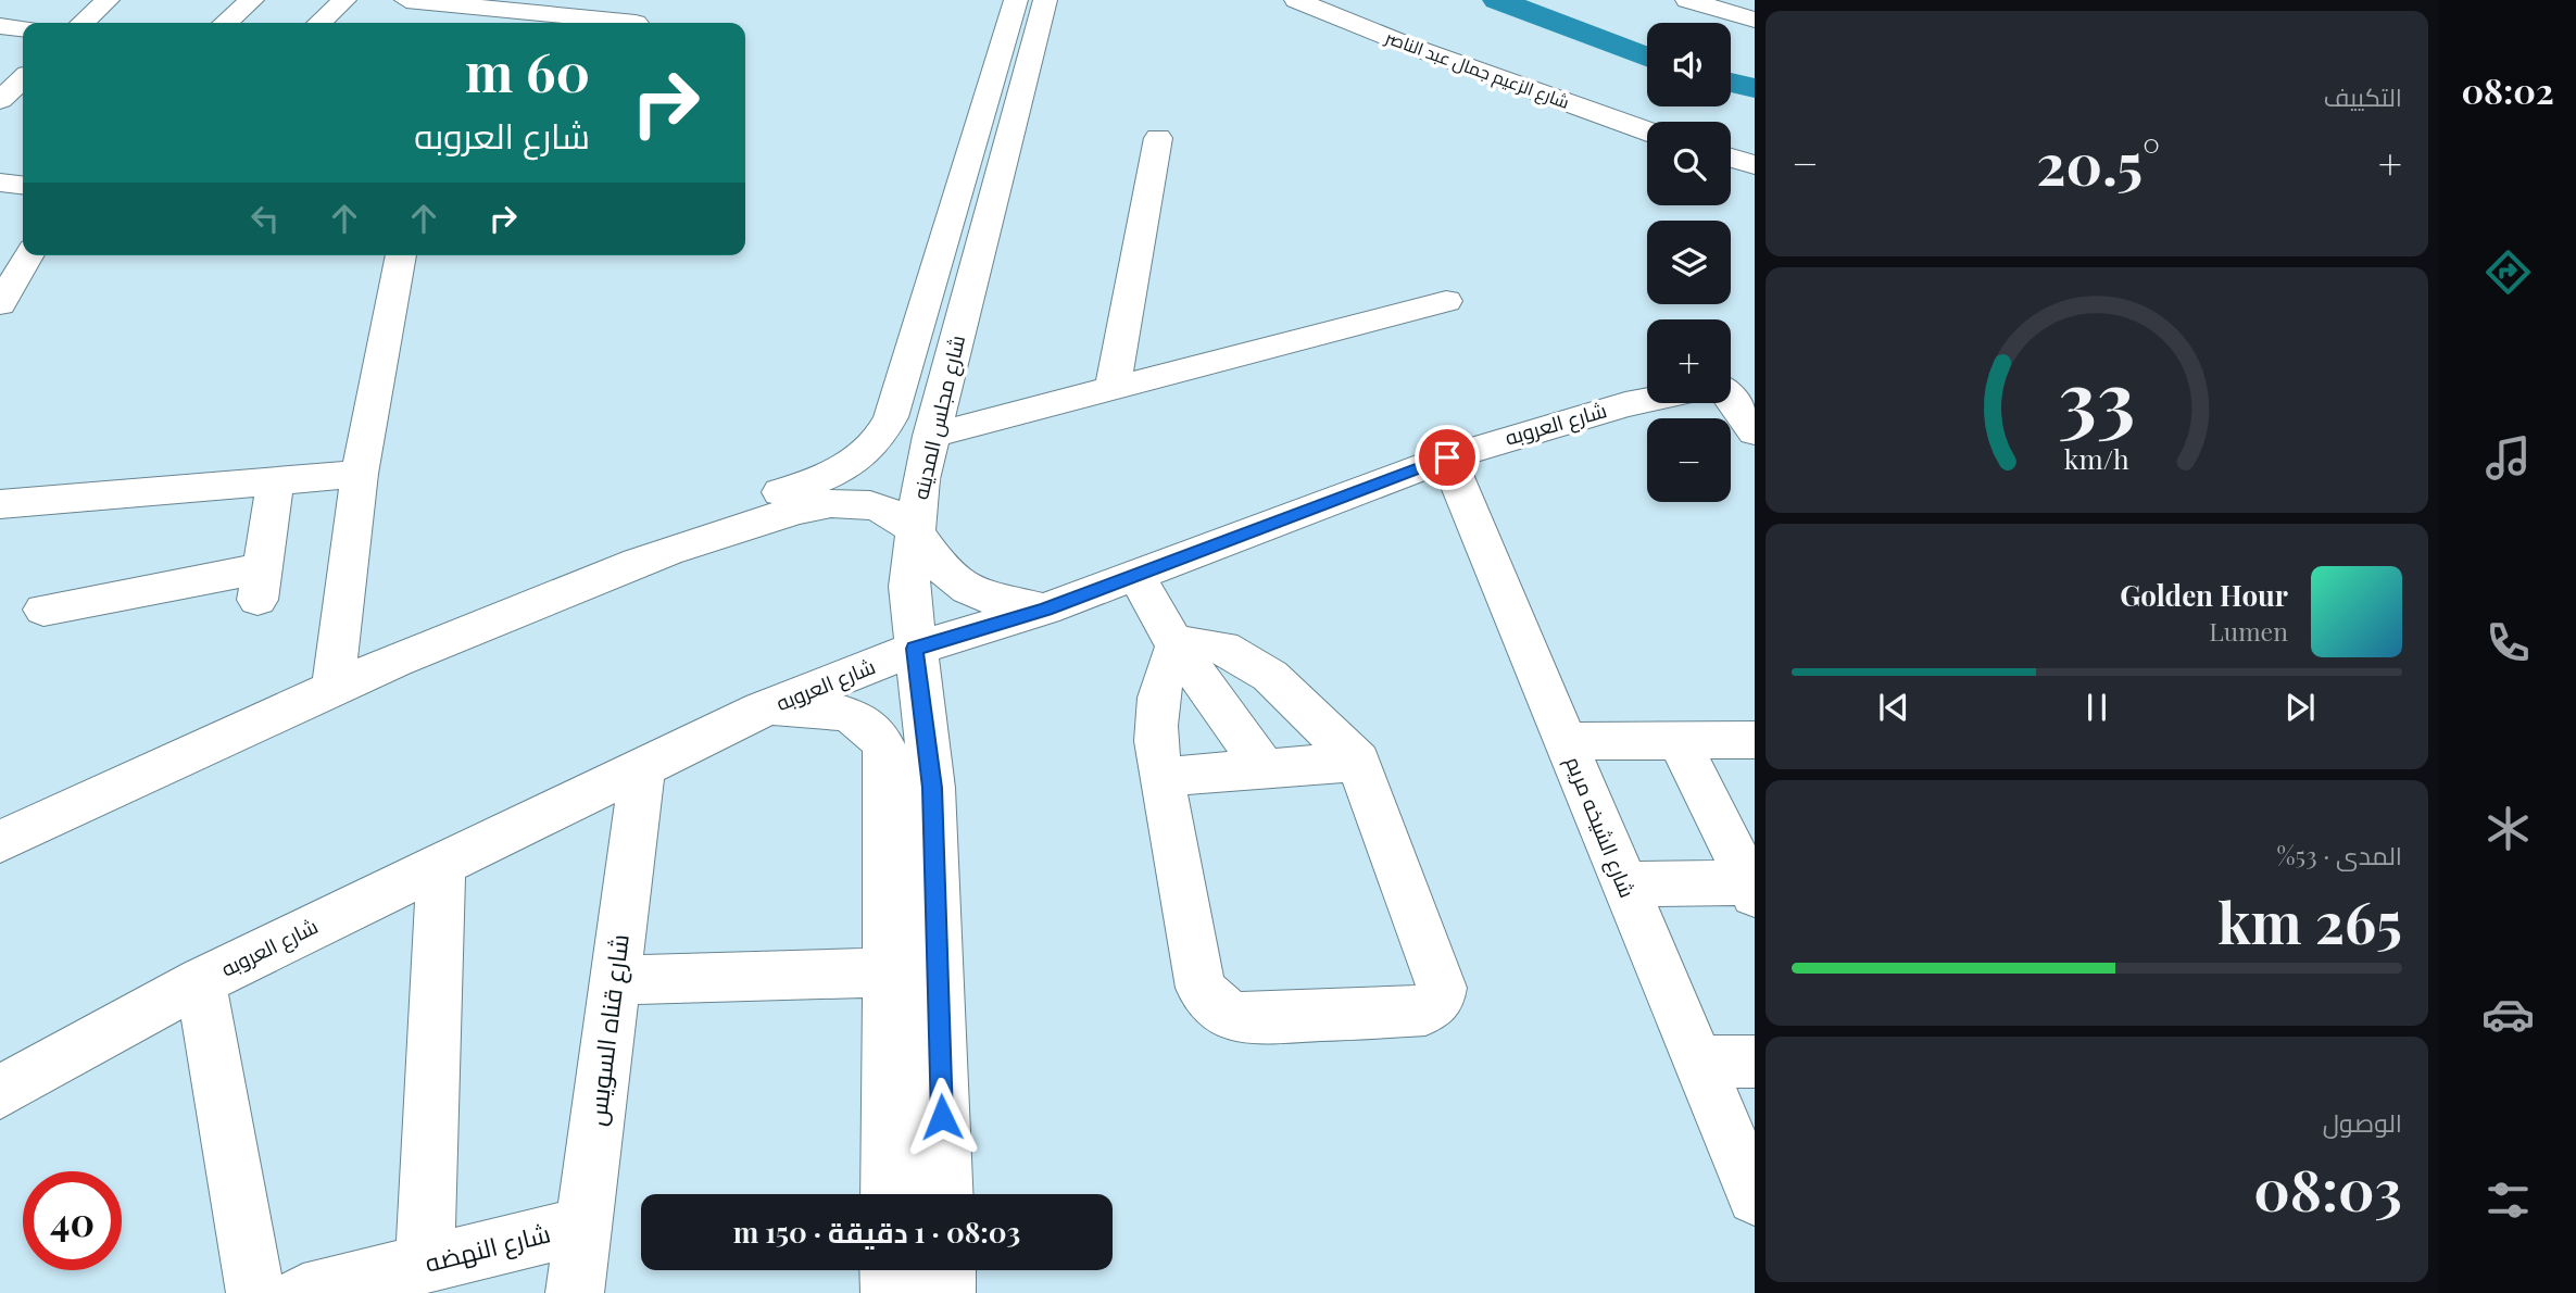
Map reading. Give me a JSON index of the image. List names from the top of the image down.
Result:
{
  "streets": {
    "street": [
      "شارع الزعيم جمال عبد الناصر",
      "شارع مجلس المدينه",
      "شارع العروبه",
      "شارع الشيخه مريم",
      "شارع قناه السويس",
      "شارع النهضه"
    ]
  },
  "crossings": [
    ["شارع مجلس المدينه", "شارع العروبه"],
    ["شارع العروبه", "شارع الشيخه مريم"],
    ["شارع العروبه", "شارع قناه السويس"],
    ["شارع قناه السويس", "شارع النهضه"]
  ],
  "page": {
    "tabs": "08:02",
    "tile": [
      "التكييف",
      ["المدى · 53%", "265 km"],
      ["الوصول", "08:03"]
    ],
    "map_buttons": ["+", "−"],
    "turn": ["60 m", "شارع العروبه"],
    "heat": ["−", "20.5°", "+"],
    "song": ["Golden Hour", "Lumen"],
    "limit": "40",
    "trip": "08:03 · 1 دقيقة · 150 m",
    "gauge": ["33", "km/h"]
  }
}
